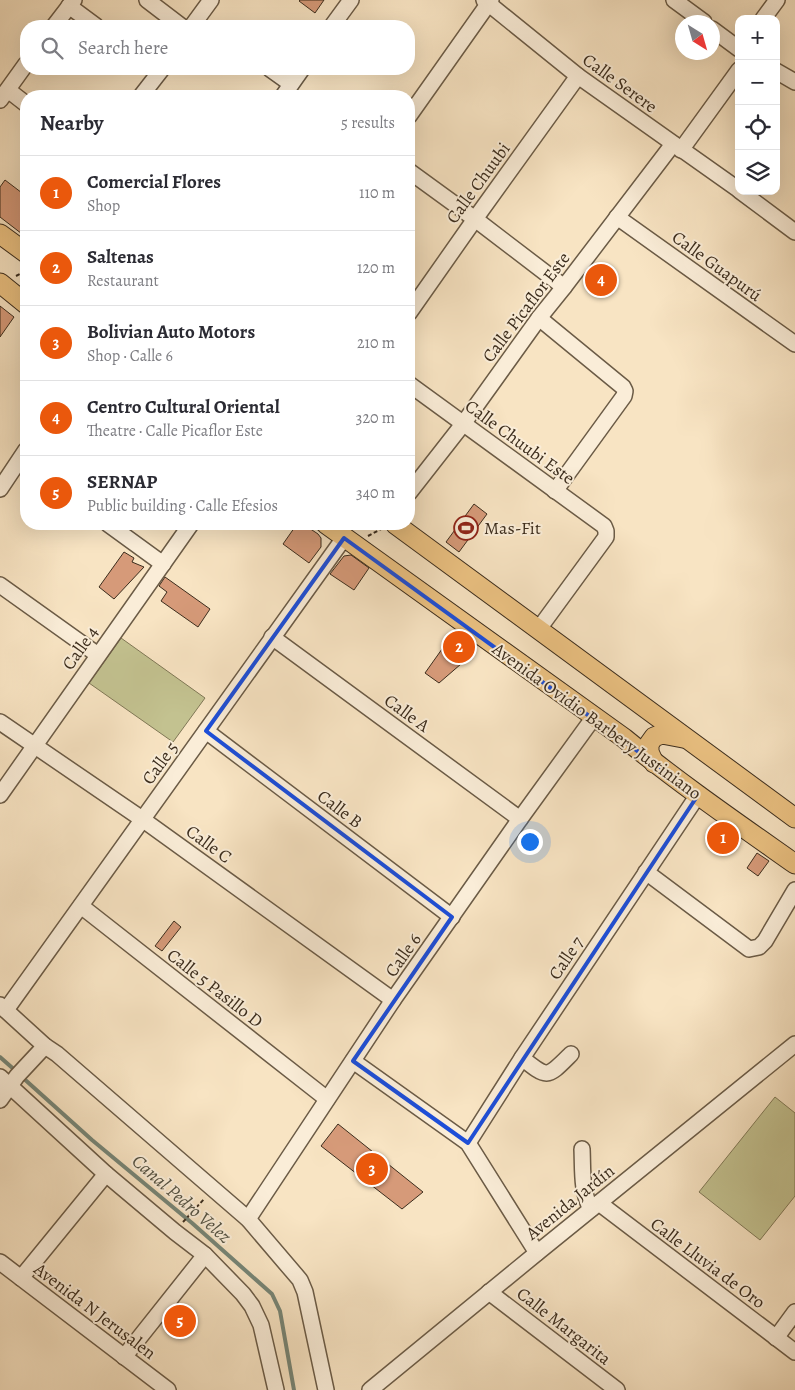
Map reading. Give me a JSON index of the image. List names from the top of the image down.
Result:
{
  "streets": {
    "main road": ["Avenida Ovidio Barbery Justiniano"],
    "street": [
      "Calle Serere",
      "Calle Chuubi",
      "Calle Guapurú",
      "Calle Picaflor Este",
      "Calle Chuubi Este",
      "Calle 4",
      "Calle A",
      "Calle 5",
      "Calle B",
      "Calle C",
      "Calle 6",
      "Calle 7",
      "Calle 5 Pasillo D",
      "Avenida Jardín",
      "Calle Lluvia de Oro",
      "Avenida N Jerusalen",
      "Calle Margarita"
    ]
  },
  "crossings": [
    ["Calle Serere", "Calle Chuubi"],
    ["Calle Serere", "Calle Picaflor Este"],
    ["Calle Guapurú", "Calle Picaflor Este"],
    ["Calle Picaflor Este", "Calle Chuubi Este"],
    ["Calle 4", "Calle C"],
    ["Calle A", "Calle 5"],
    ["Calle A", "Calle 6"],
    ["Avenida Ovidio Barbery Justiniano", "Calle 5"],
    ["Avenida Ovidio Barbery Justiniano", "Calle 6"],
    ["Avenida Ovidio Barbery Justiniano", "Calle 7"],
    ["Calle 5", "Calle B"],
    ["Calle 5", "Calle C"],
    ["Calle 5", "Calle 5 Pasillo D"],
    ["Calle B", "Calle 6"],
    ["Calle C", "Calle 6"],
    ["Calle 6", "Calle 5 Pasillo D"],
    ["Avenida Jardín", "Calle Lluvia de Oro"],
    ["Avenida Jardín", "Calle Margarita"]
  ],
  "water": ["Canal Pedro Velez"],
  "places": {
    "sports": ["Mas-Fit"]
  },
  "north": "bottom right",
  "page": {
    "map_buttons": ["+", "−"],
    "search": "Search here",
    "heading": ["Nearby", "5 results"],
    "list": [
      {
        "mark": "1",
        "name": "Comercial Flores",
        "note": "Shop",
        "value": "110 m"
      },
      {
        "mark": "2",
        "name": "Saltenas",
        "note": "Restaurant",
        "value": "120 m"
      },
      {
        "mark": "3",
        "name": "Bolivian Auto Motors",
        "note": "Shop · Calle 6",
        "value": "210 m"
      },
      {
        "mark": "4",
        "name": "Centro Cultural Oriental",
        "note": "Theatre · Calle Picaflor Este",
        "value": "320 m"
      },
      {
        "mark": "5",
        "name": "SERNAP",
        "note": "Public building · Calle Efesios",
        "value": "340 m"
      }
    ],
    "pins": [
      "4",
      "2",
      "1",
      "3",
      "5"
    ]
  }
}
